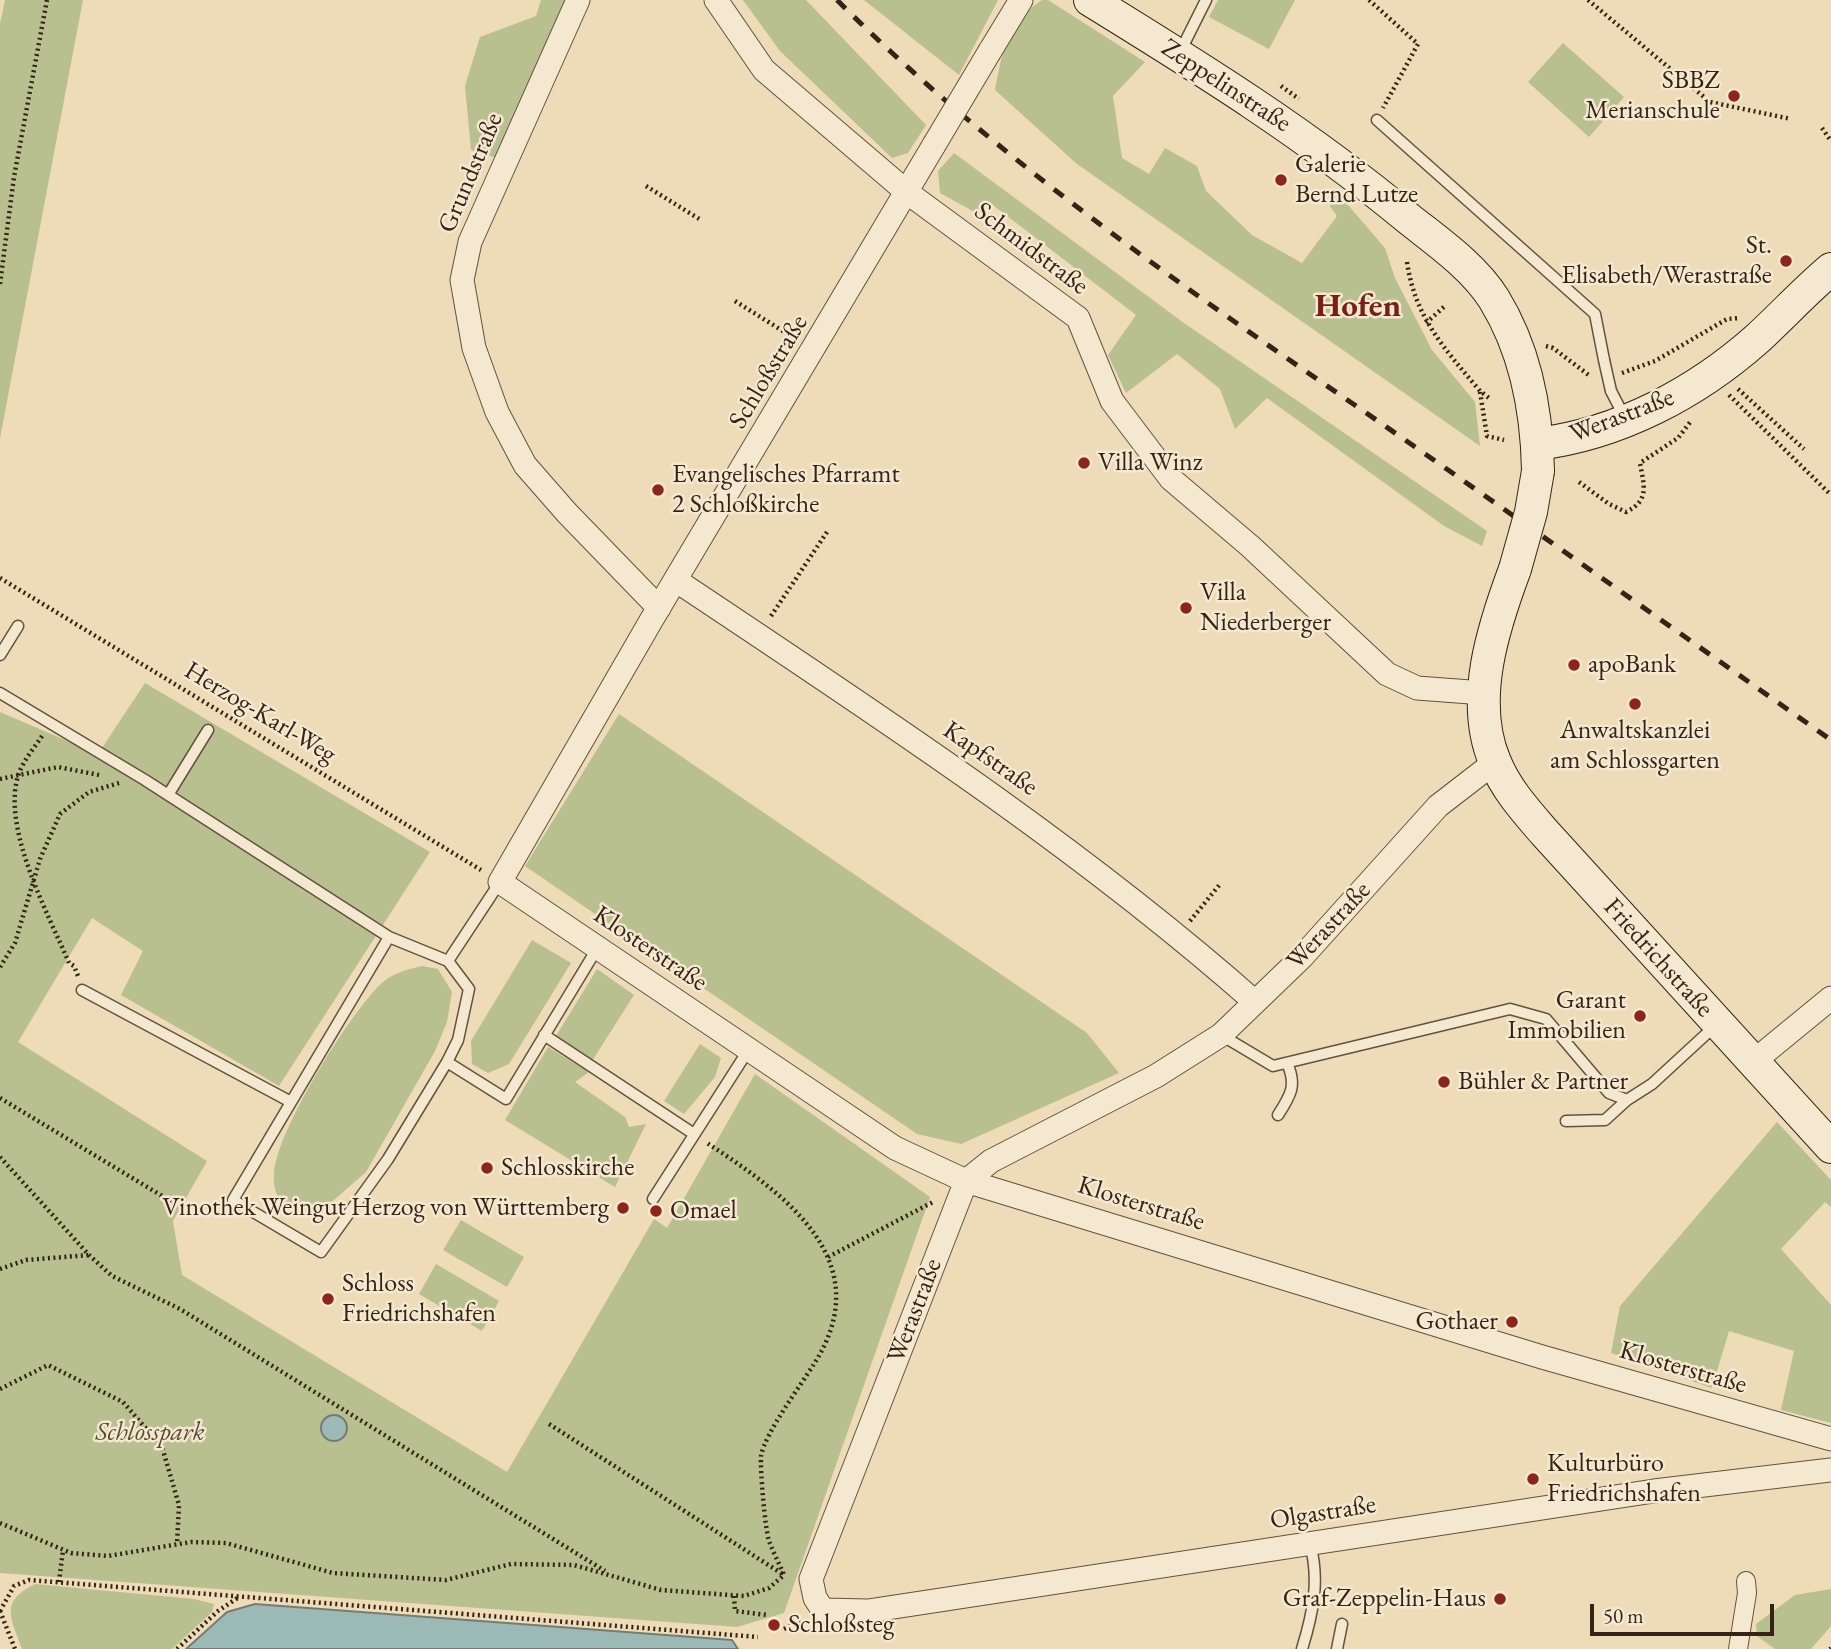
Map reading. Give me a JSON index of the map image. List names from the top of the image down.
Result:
{
  "streets": {
    "main road": ["Zeppelinstraße", "Werastraße", "Friedrichstraße"],
    "street": [
      "Grundstraße",
      "Schmidstraße",
      "Schloßstraße",
      "Kapfstraße",
      "Klosterstraße",
      "Olgastraße"
    ],
    "path": ["Herzog-Karl-Weg"]
  },
  "crossings": [
    ["Zeppelinstraße", "Werastraße"],
    ["Grundstraße", "Schloßstraße"],
    ["Schmidstraße", "Schloßstraße"],
    ["Schloßstraße", "Herzog-Karl-Weg"],
    ["Schloßstraße", "Kapfstraße"],
    ["Schloßstraße", "Klosterstraße"],
    ["Werastraße", "Kapfstraße"],
    ["Werastraße", "Klosterstraße"],
    ["Werastraße", "Friedrichstraße"],
    ["Werastraße", "Olgastraße"],
    ["Herzog-Karl-Weg", "Klosterstraße"]
  ],
  "districts": ["Hofen"],
  "parks": ["Schlosspark"],
  "places": [
    "SBBZ Merianschule",
    "Galerie Bernd Lutze",
    "St. Elisabeth/Werastraße",
    "Villa Winz",
    "Evangelisches Pfarramt 2 Schloßkirche",
    "Villa Niederberger",
    "apoBank",
    "Anwaltskanzlei am Schlossgarten",
    "Garant Immobilien",
    "Bühler & Partner",
    "Schlosskirche",
    "Vinothek Weingut Herzog von Württemberg",
    "Omael",
    "Schloss Friedrichshafen",
    "Gothaer",
    "Kulturbüro Friedrichshafen",
    "Graf-Zeppelin-Haus",
    "Schloßsteg"
  ],
  "scale_bar": "50 m"
}
